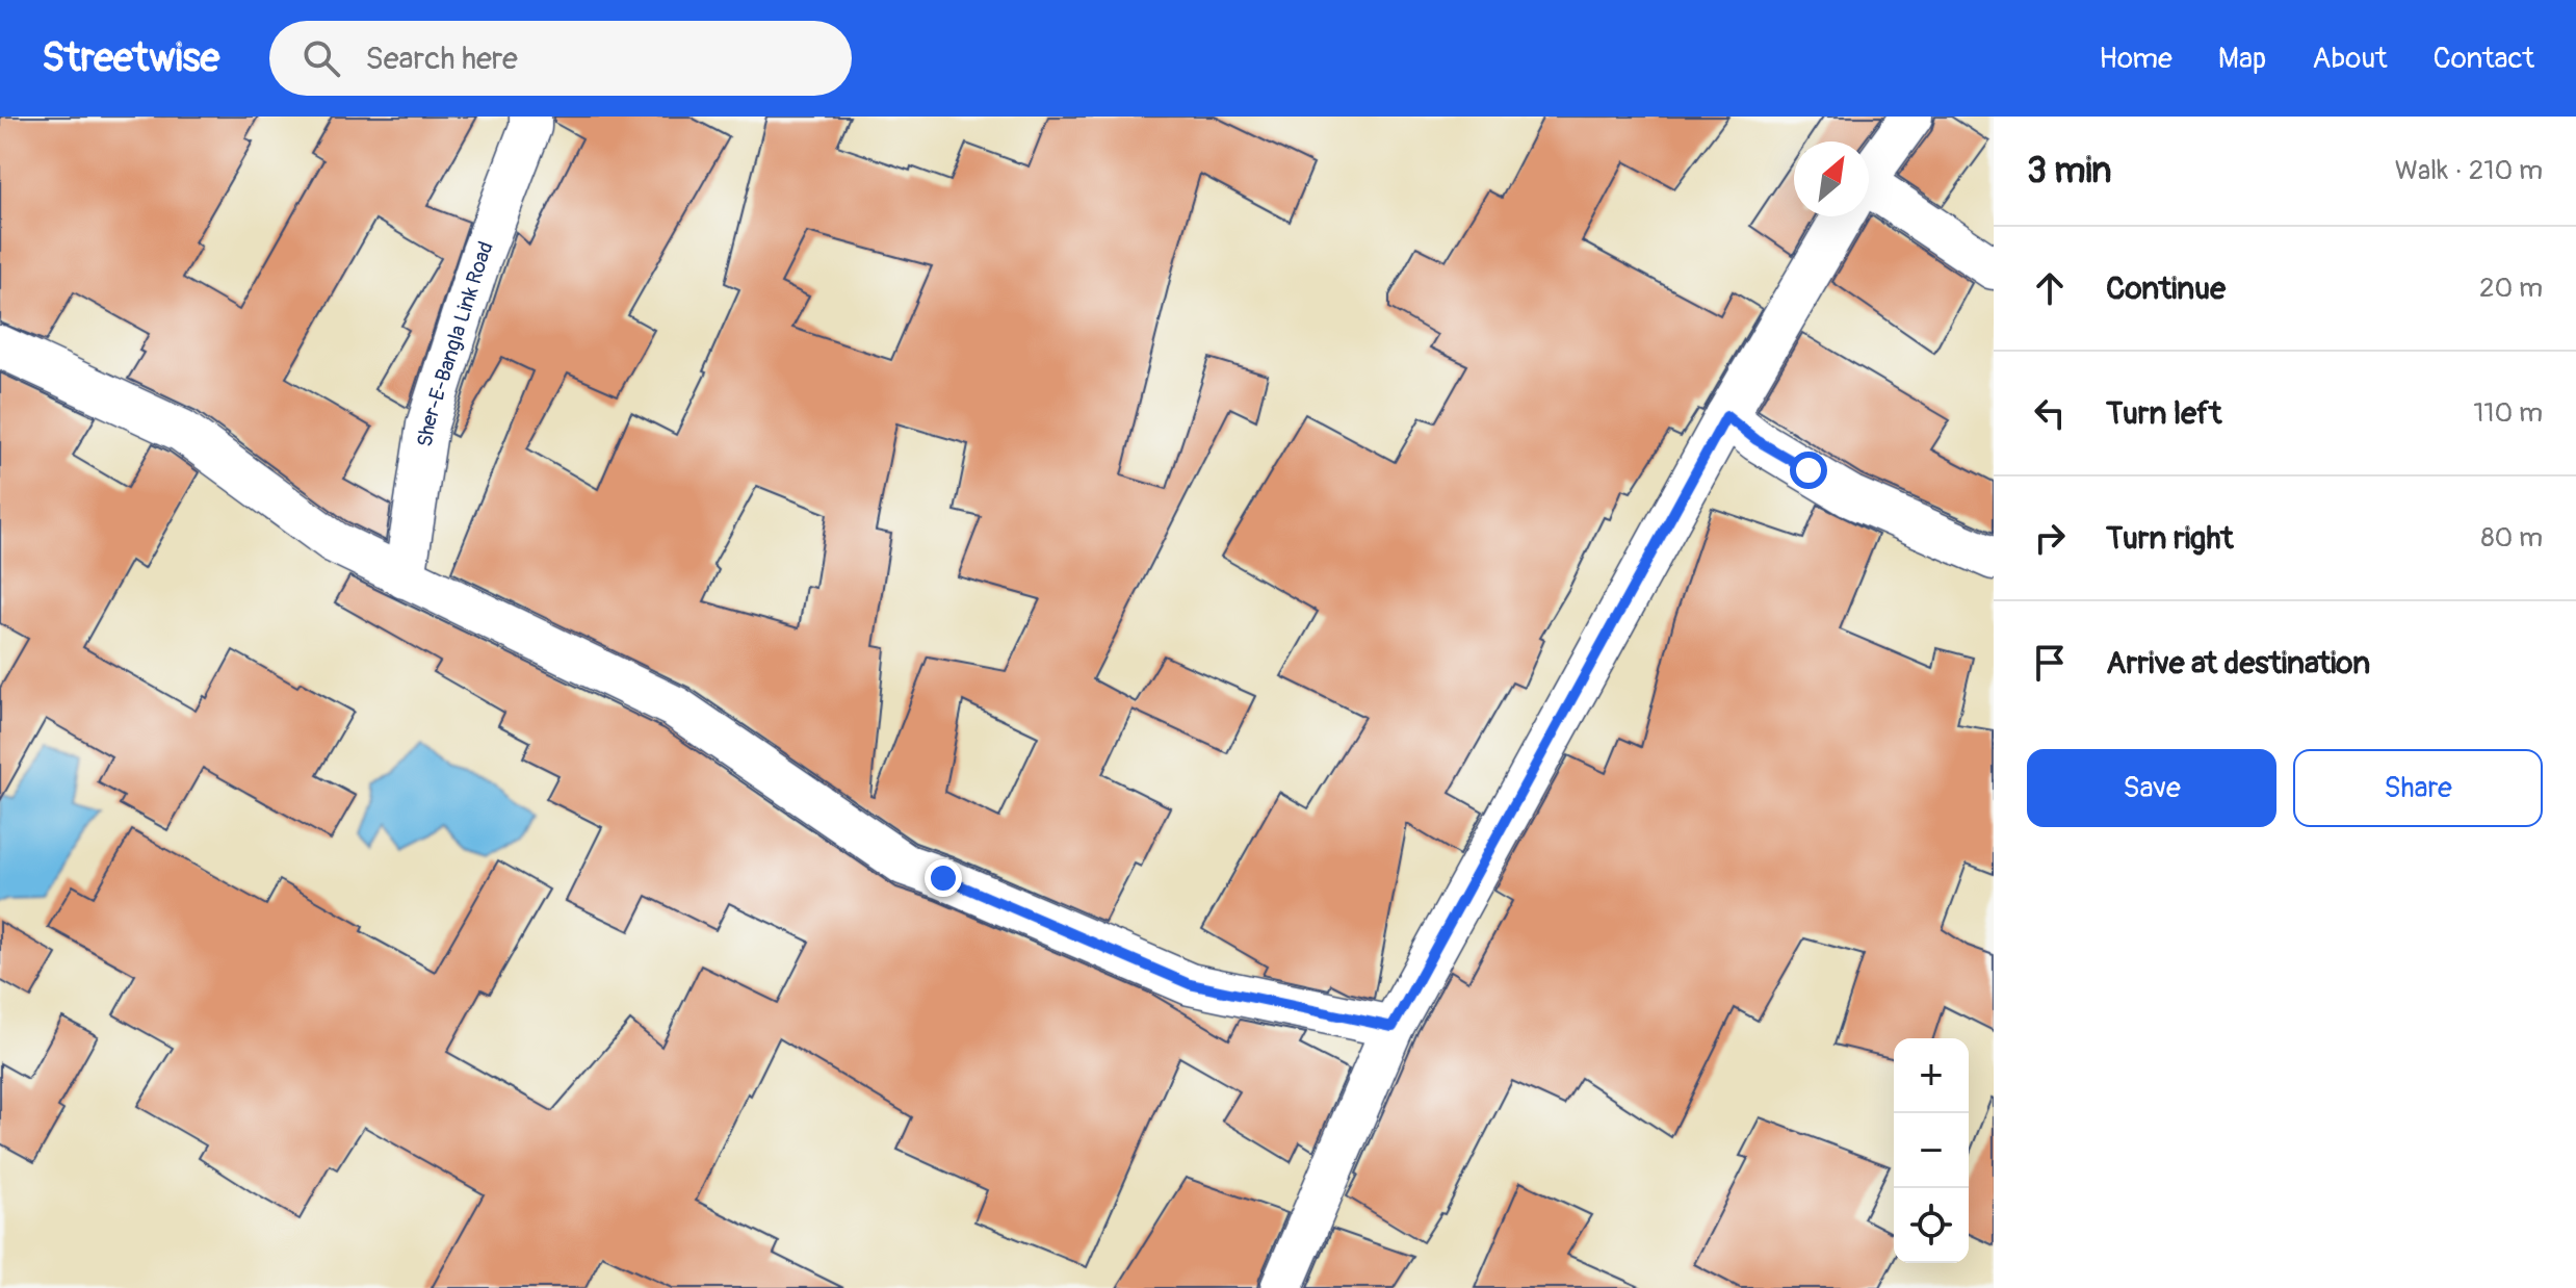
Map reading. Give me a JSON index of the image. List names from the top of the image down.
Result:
{
  "streets": {
    "street": ["Sher-E-Bangla Link Road"]
  },
  "north": "top right",
  "page": {
    "header": "Streetwise",
    "search": "Search here",
    "nav": [
      "Home",
      "Map",
      "About",
      "Contact"
    ],
    "heading": ["3 min", "Walk · 210 m"],
    "list": [
      ["Continue", "20 m"],
      ["Turn left", "110 m"],
      ["Turn right", "80 m"],
      "Arrive at destination"
    ],
    "buttons": ["Save", "Share"],
    "map_buttons": ["+", "−"]
  }
}
